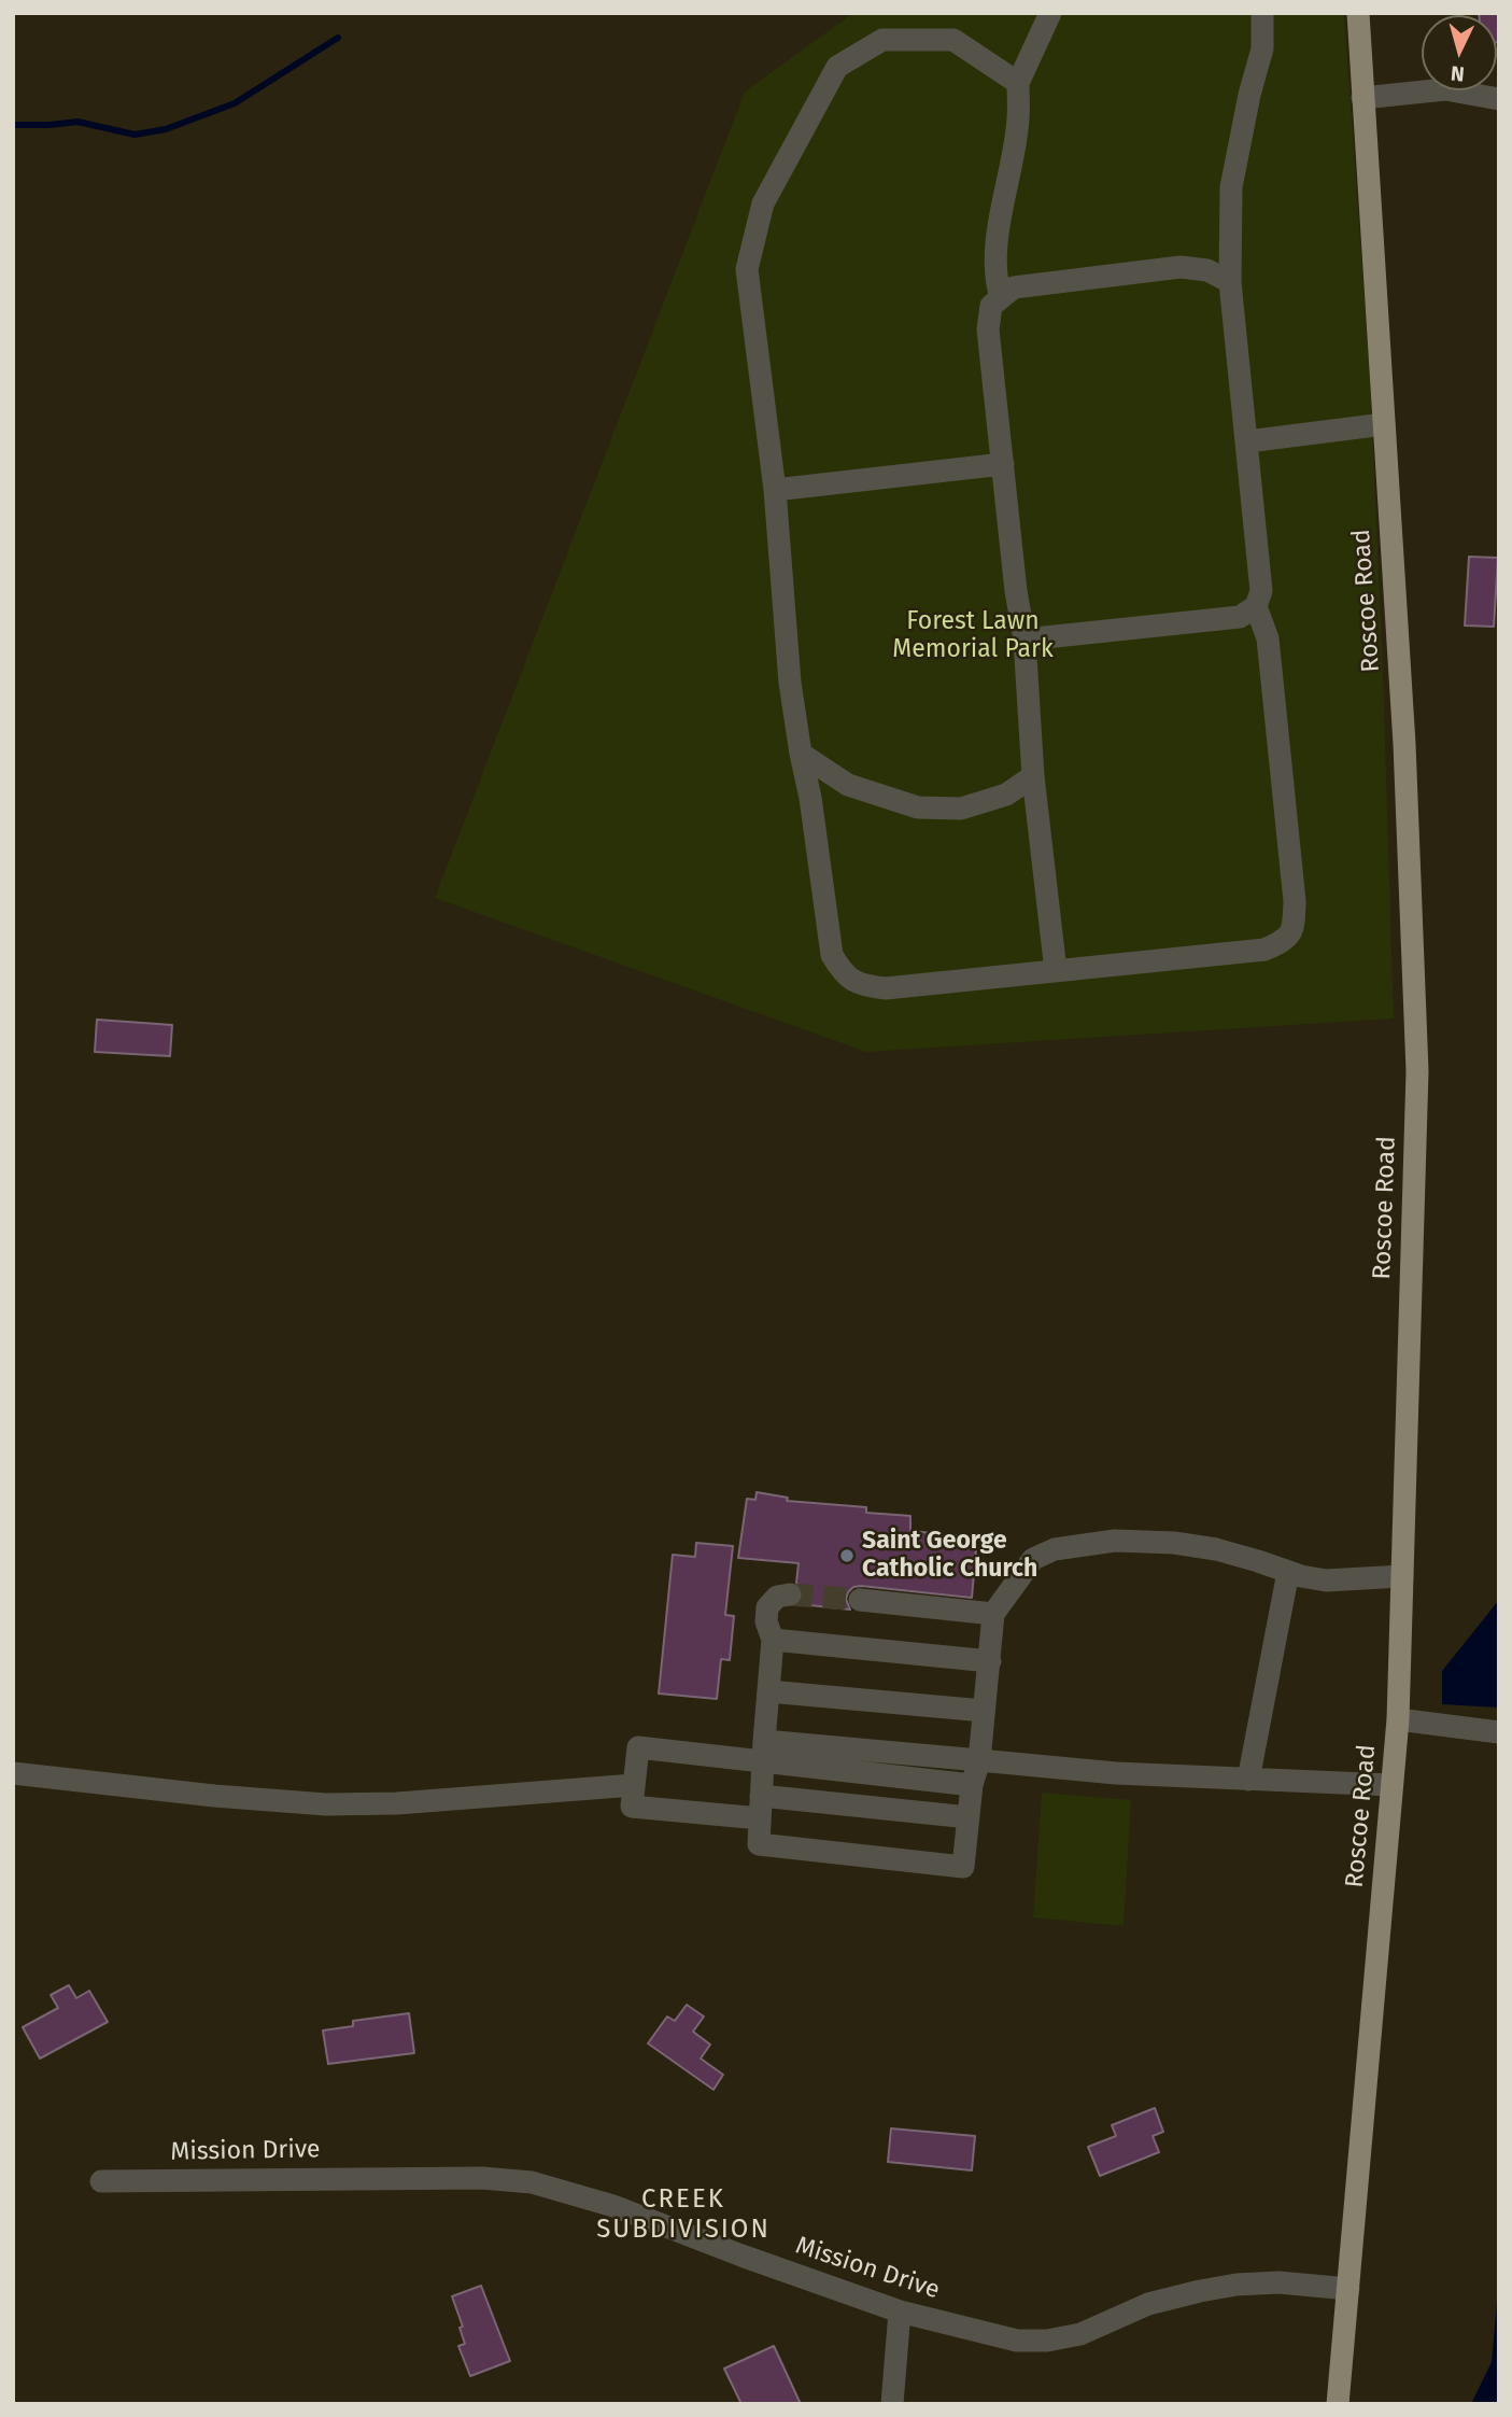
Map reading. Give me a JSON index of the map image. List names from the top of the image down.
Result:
{
  "streets": {
    "main road": ["Roscoe Road"],
    "street": ["Mission Drive"]
  },
  "crossings": [
    ["Roscoe Road", "Mission Drive"]
  ],
  "districts": ["CREEK SUBDIVISION"],
  "parks": ["Forest Lawn Memorial Park"],
  "places": ["Saint George Catholic Church"],
  "north": "bottom"
}
